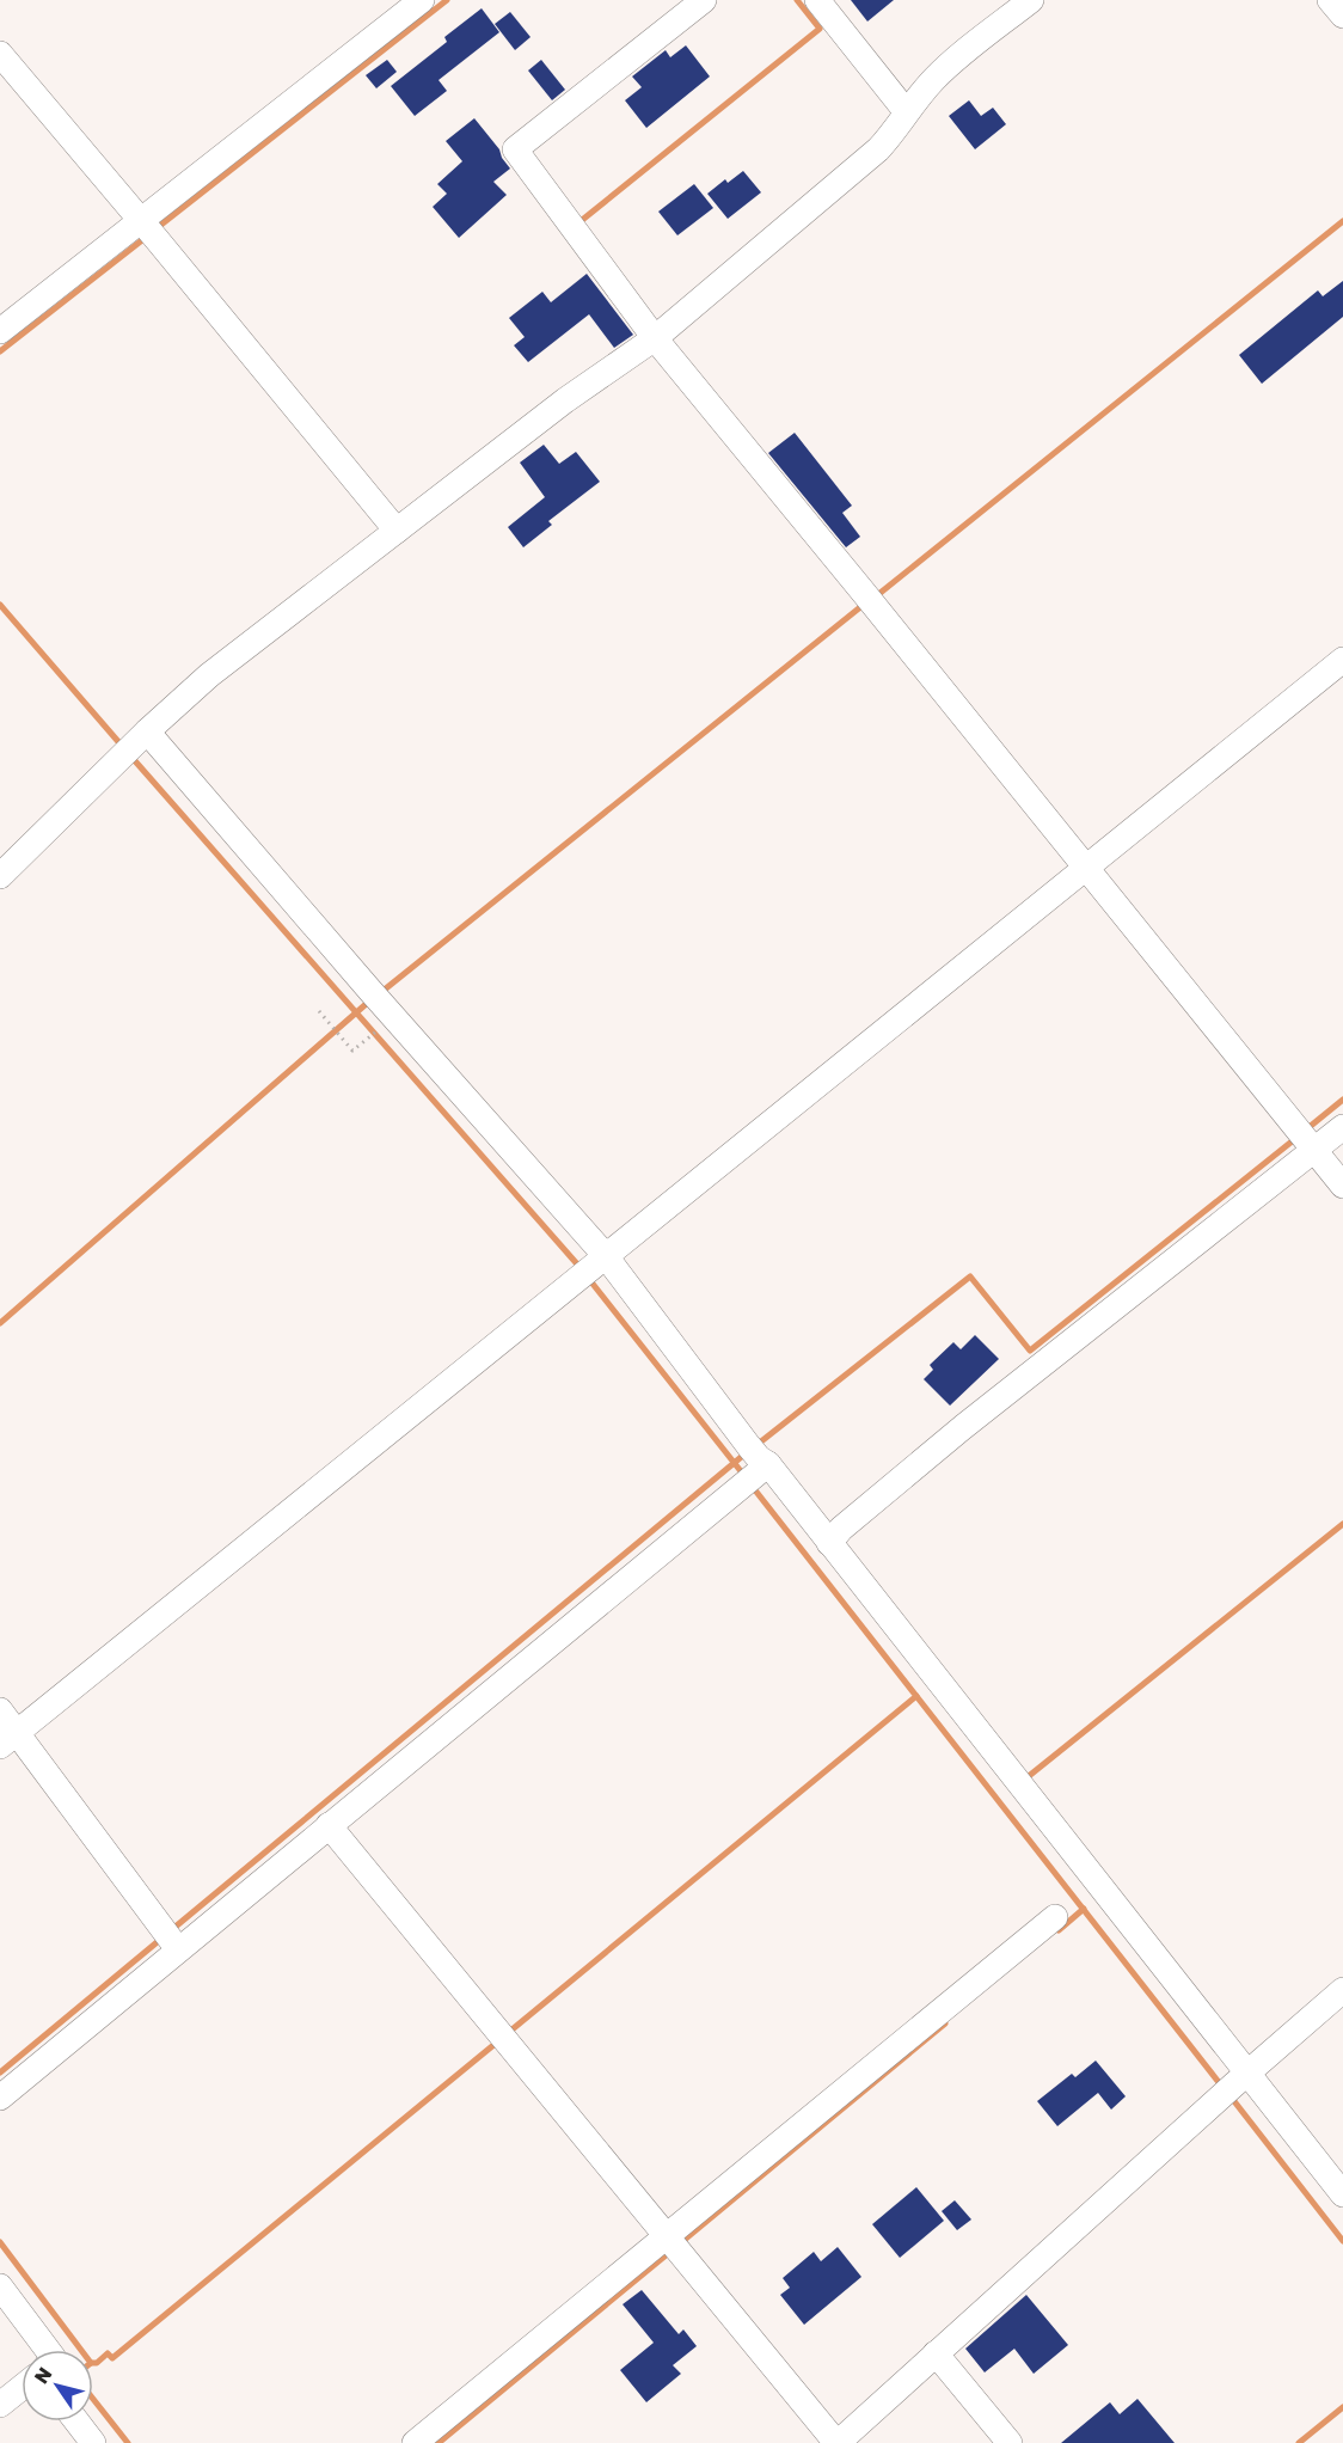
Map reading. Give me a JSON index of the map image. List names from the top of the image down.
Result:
{
  "north": "top left"
}
